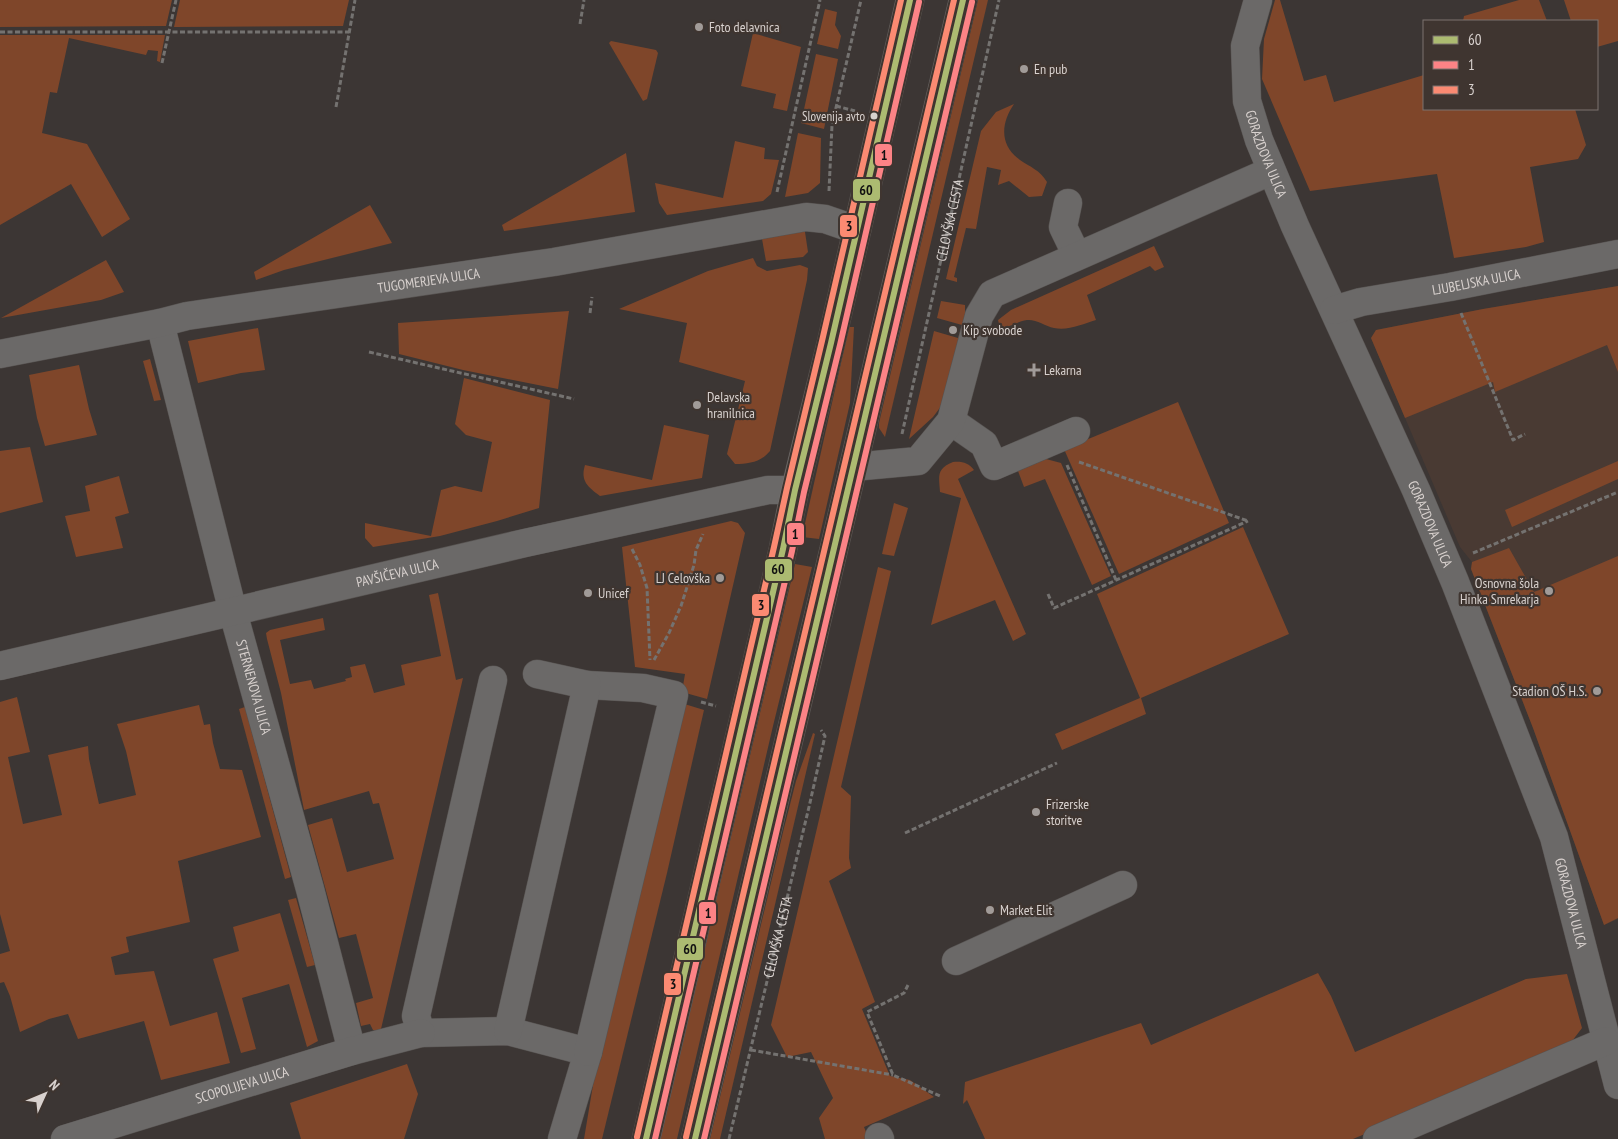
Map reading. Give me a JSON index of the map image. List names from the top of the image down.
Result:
{
  "streets": {
    "street": [
      "GORAZDOVA ULICA",
      "TUGOMERJEVA ULICA",
      "LJUBELJSKA ULICA",
      "PAVŠIČEVA ULICA",
      "STERNENOVA ULICA",
      "SCOPOLIJEVA ULICA"
    ],
    "path": ["CELOVŠKA CESTA"]
  },
  "crossings": [
    ["GORAZDOVA ULICA", "LJUBELJSKA ULICA"],
    ["TUGOMERJEVA ULICA", "STERNENOVA ULICA"],
    ["PAVŠIČEVA ULICA", "STERNENOVA ULICA"],
    ["STERNENOVA ULICA", "SCOPOLIJEVA ULICA"]
  ],
  "places": {
    "other": [
      "Foto delavnica",
      "En pub",
      "Slovenija avto",
      "Kip svobode",
      "Delavska hranilnica",
      "LJ Celovška",
      "Osnovna šola Hinka Smrekarja",
      "Unicef",
      "Stadion OŠ H.S.",
      "Frizerske storitve",
      "Market Elit"
    ],
    "health": ["Lekarna"]
  },
  "lines": ["transit line 60", "transit line 3", "transit line 1"],
  "legend": ["60", "1", "3"],
  "north": "top right"
}
